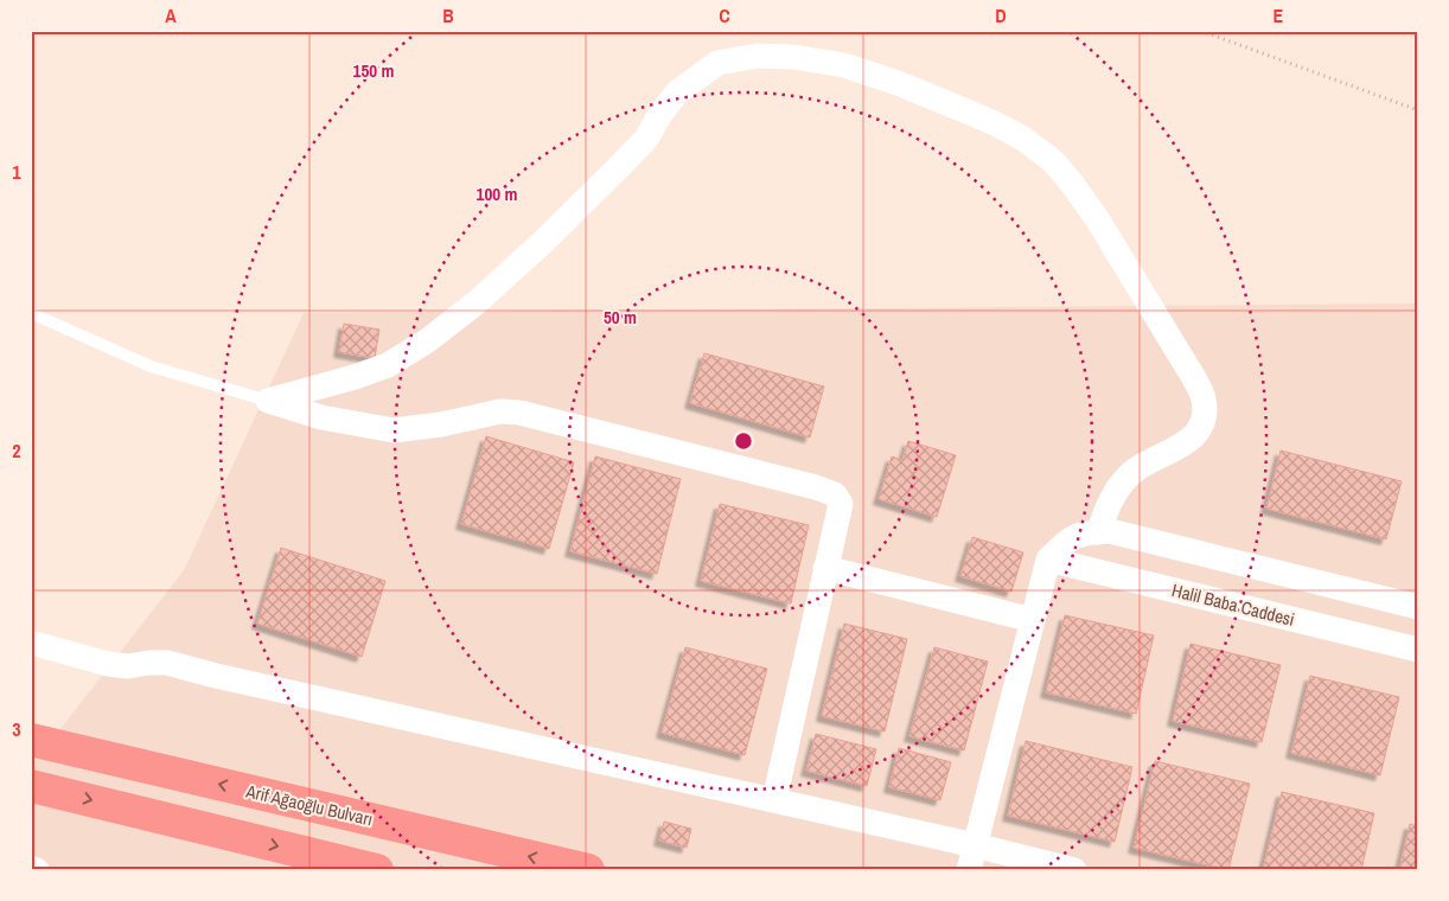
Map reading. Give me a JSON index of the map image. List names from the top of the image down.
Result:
{
  "streets": {
    "highway": ["Arif Ağaoğlu Bulvarı"],
    "street": ["Halil Baba Caddesi"]
  },
  "grid": {
    "columns": [
      "A",
      "B",
      "C",
      "D",
      "E"
    ],
    "rows": ["1", "2", "3"]
  },
  "rings": ["150 m", "100 m", "50 m"]
}
